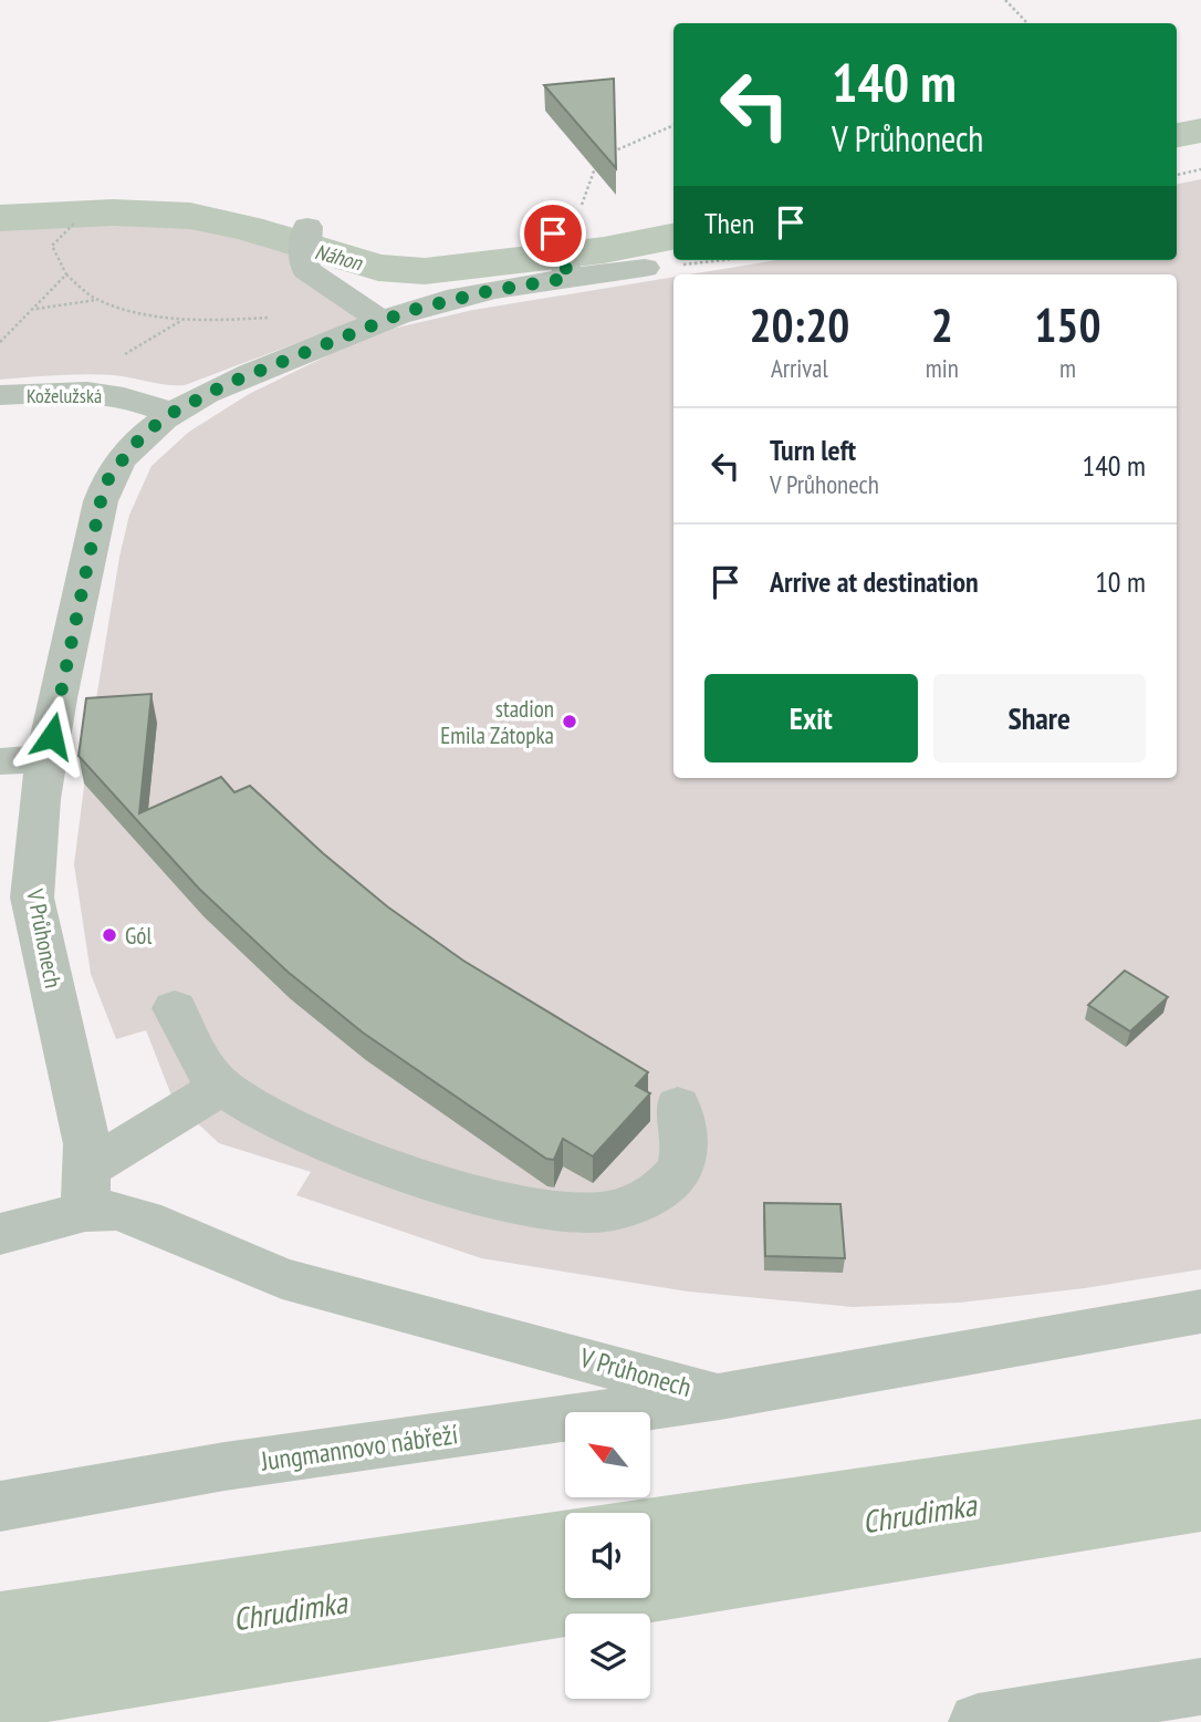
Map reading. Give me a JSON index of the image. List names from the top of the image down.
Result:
{
  "streets": {
    "street": ["Koželužská", "V Průhonech", "Jungmannovo nábřeží"]
  },
  "crossings": [
    ["Koželužská", "V Průhonech"],
    ["V Průhonech", "Jungmannovo nábřeží"]
  ],
  "water": ["Náhon", "Chrudimka"],
  "places": ["stadion Emila Zátopka", "Gól"],
  "north": "top left",
  "page": {
    "turn": ["140 m", "V Průhonech"],
    "then": "Then",
    "eta": [
      "20:20",
      "Arrival",
      "2",
      "min",
      "150",
      "m"
    ],
    "list": [
      {
        "name": "Turn left",
        "note": "V Průhonech",
        "value": "140 m"
      },
      {
        "name": "Arrive at destination",
        "value": "10 m"
      }
    ],
    "buttons": ["Exit", "Share"]
  }
}
